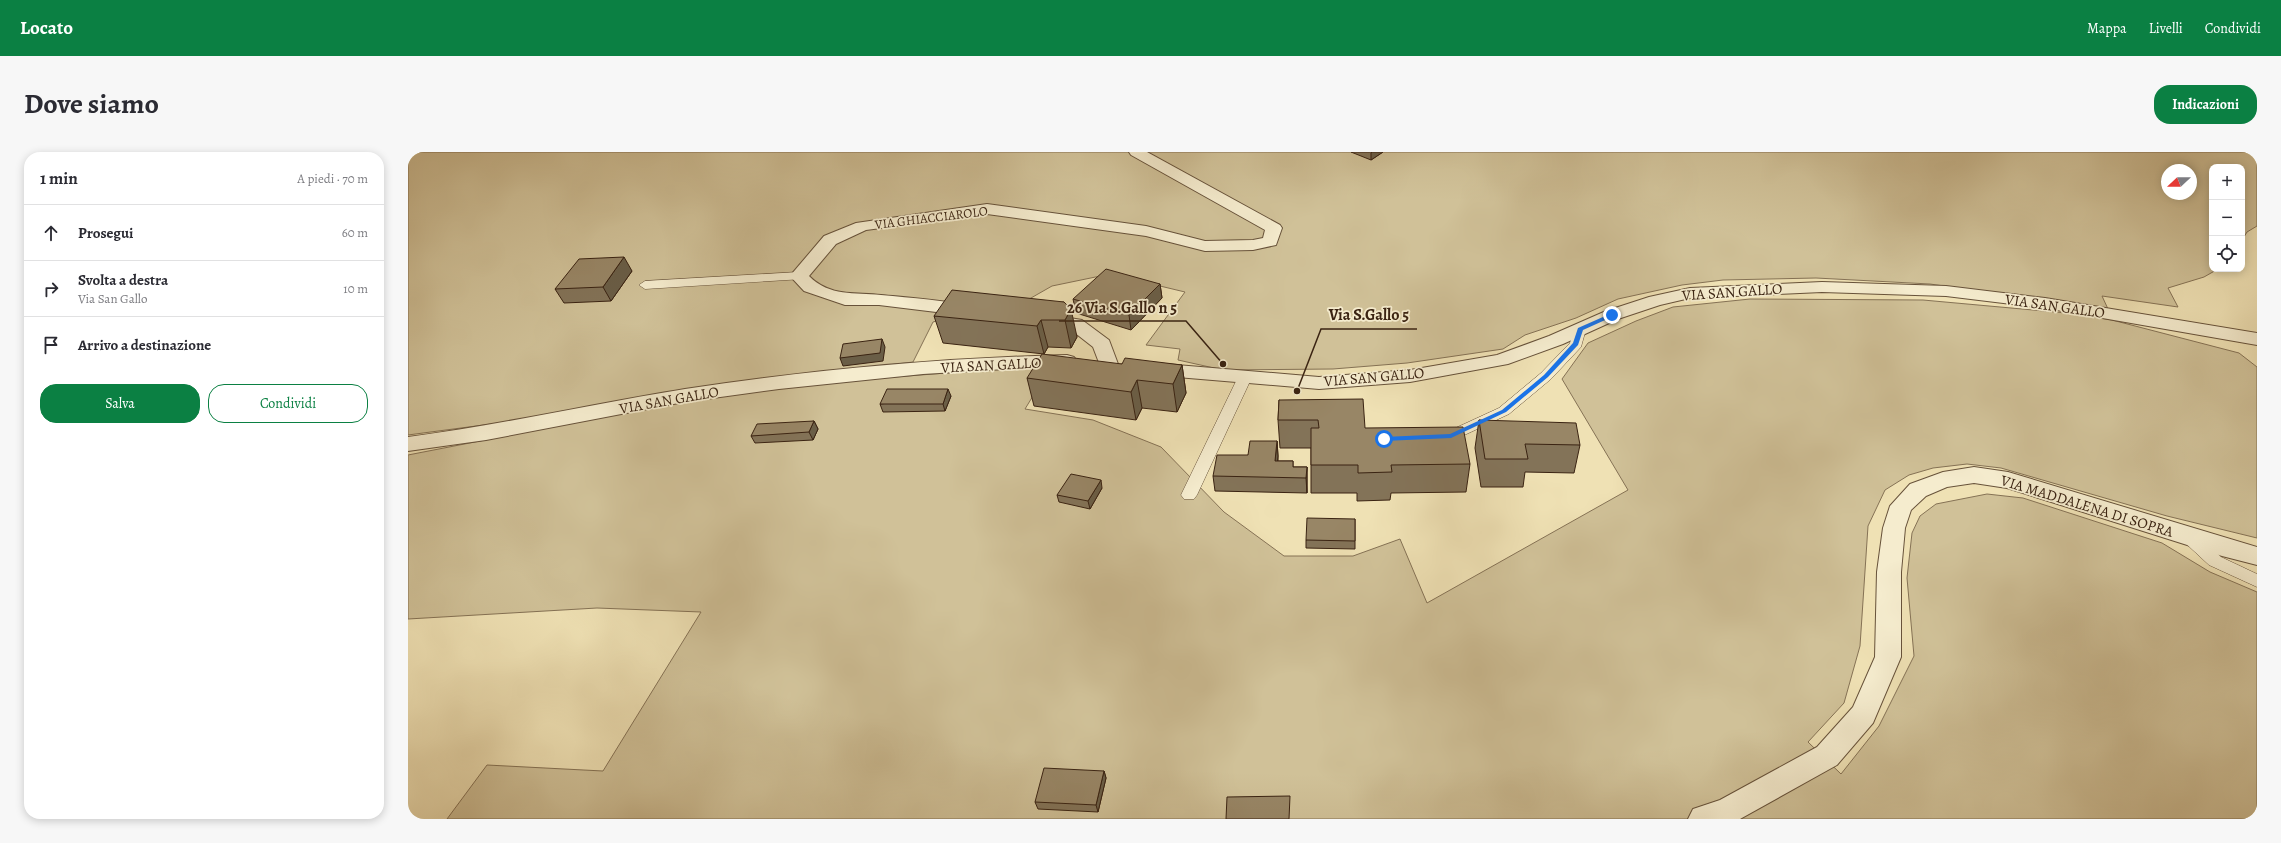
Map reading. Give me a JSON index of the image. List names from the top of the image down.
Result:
{
  "streets": {
    "street": ["VIA GHIACCIAROLO", "VIA SAN GALLO", "VIA MADDALENA DI SOPRA"]
  },
  "places": ["26 Via S.Gallo n 5", "Via S.Gallo 5"],
  "north": "left",
  "page": {
    "header": "Locato",
    "nav": ["Mappa", "Livelli", "Condividi"],
    "title": "Dove siamo",
    "buttons": [
      "Indicazioni",
      ["Salva", "Condividi"]
    ],
    "heading": ["1 min", "A piedi · 70 m"],
    "map_buttons": ["+", "−"],
    "list": [
      ["Prosegui", "60 m"],
      ["Svolta a destra", "Via San Gallo", "10 m"],
      "Arrivo a destinazione"
    ]
  }
}
